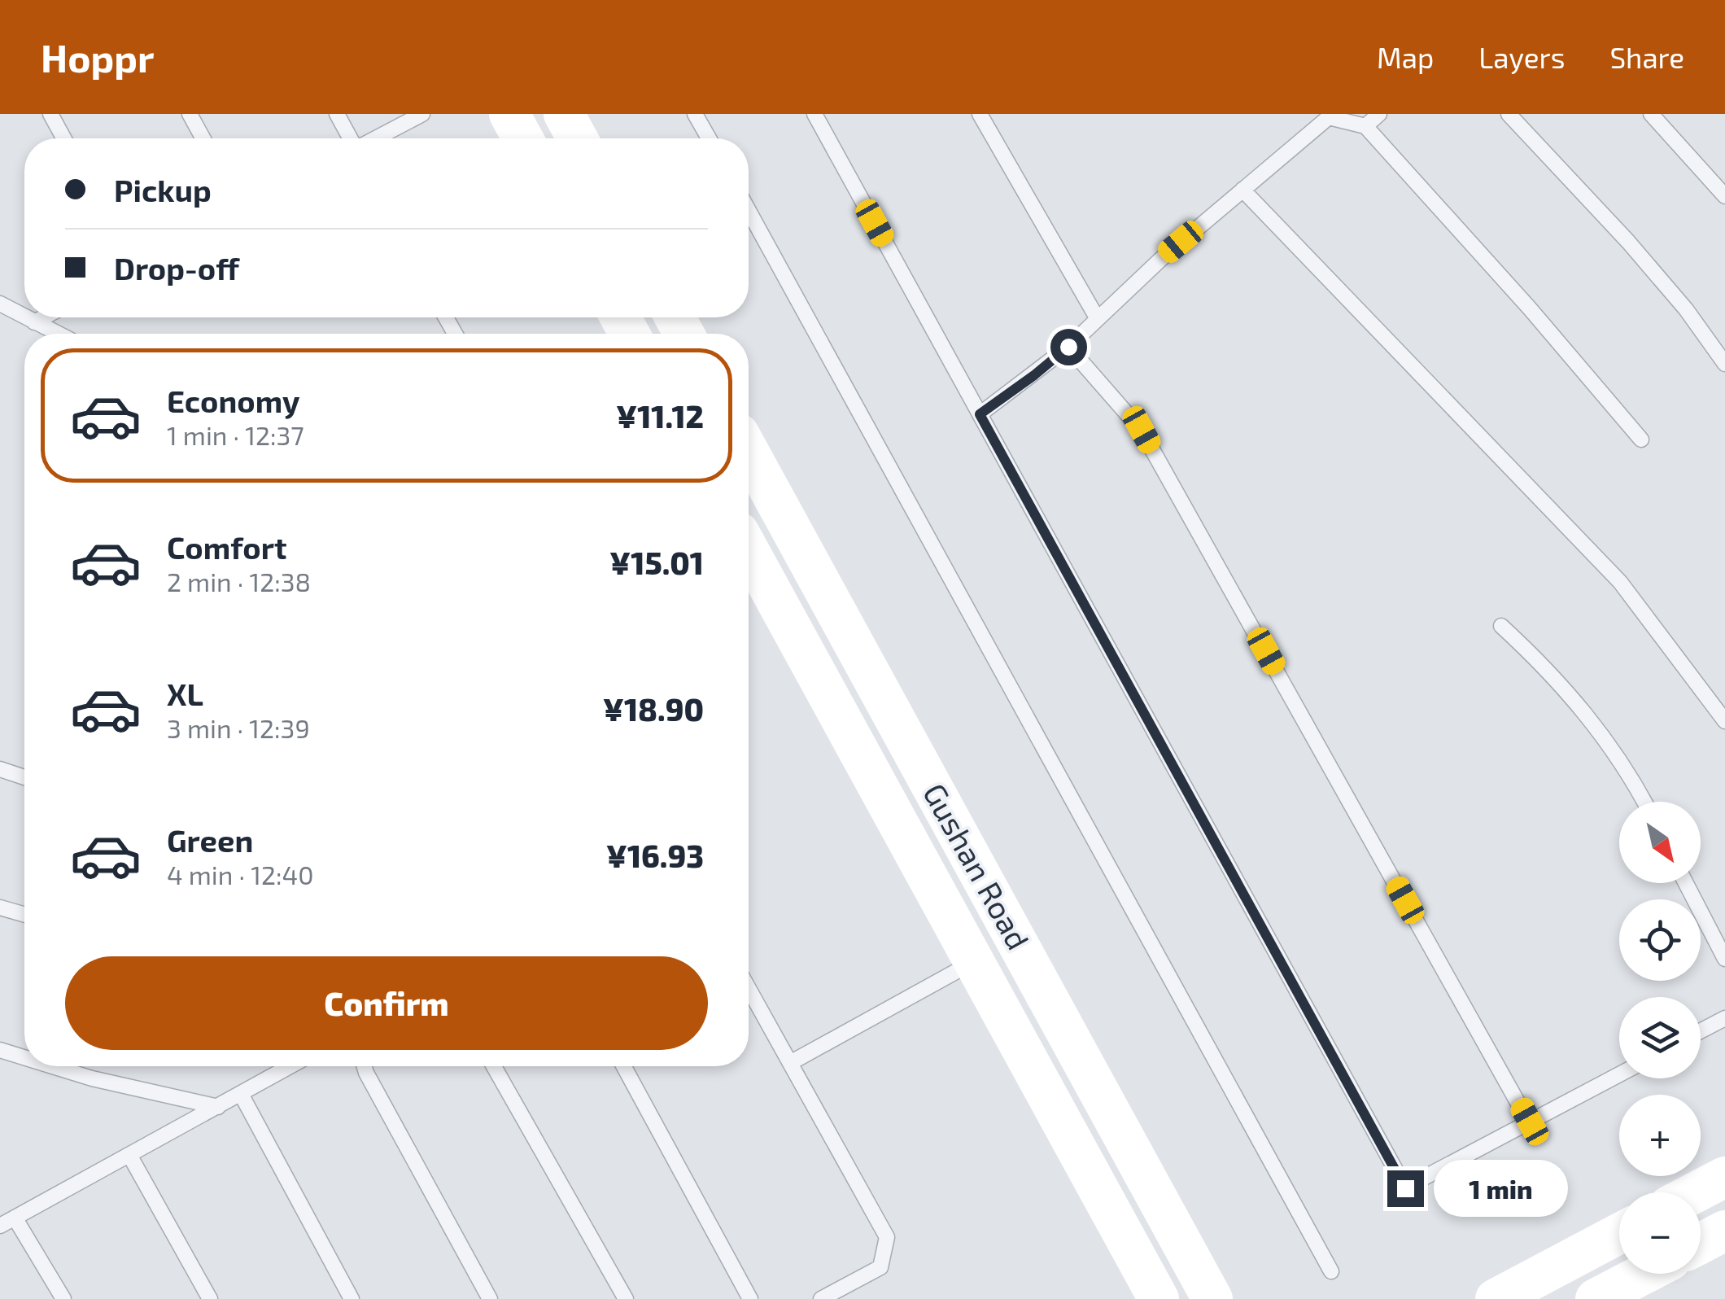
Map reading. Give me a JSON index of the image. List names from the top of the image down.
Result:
{
  "streets": {
    "street": ["Gushan Road"]
  },
  "north": "bottom right",
  "page": {
    "header": "Hoppr",
    "nav": ["Map", "Layers", "Share"],
    "banner": ["Pickup", "Drop-off"],
    "list": [
      {
        "name": "Economy",
        "note": "1 min · 12:37",
        "value": "¥11.12"
      },
      {
        "name": "Comfort",
        "note": "2 min · 12:38",
        "value": "¥15.01"
      },
      {
        "name": "XL",
        "note": "3 min · 12:39",
        "value": "¥18.90"
      },
      {
        "name": "Green",
        "note": "4 min · 12:40",
        "value": "¥16.93"
      }
    ],
    "map_buttons": ["+", "−"],
    "buttons": "Confirm",
    "bubble": "1 min"
  }
}
